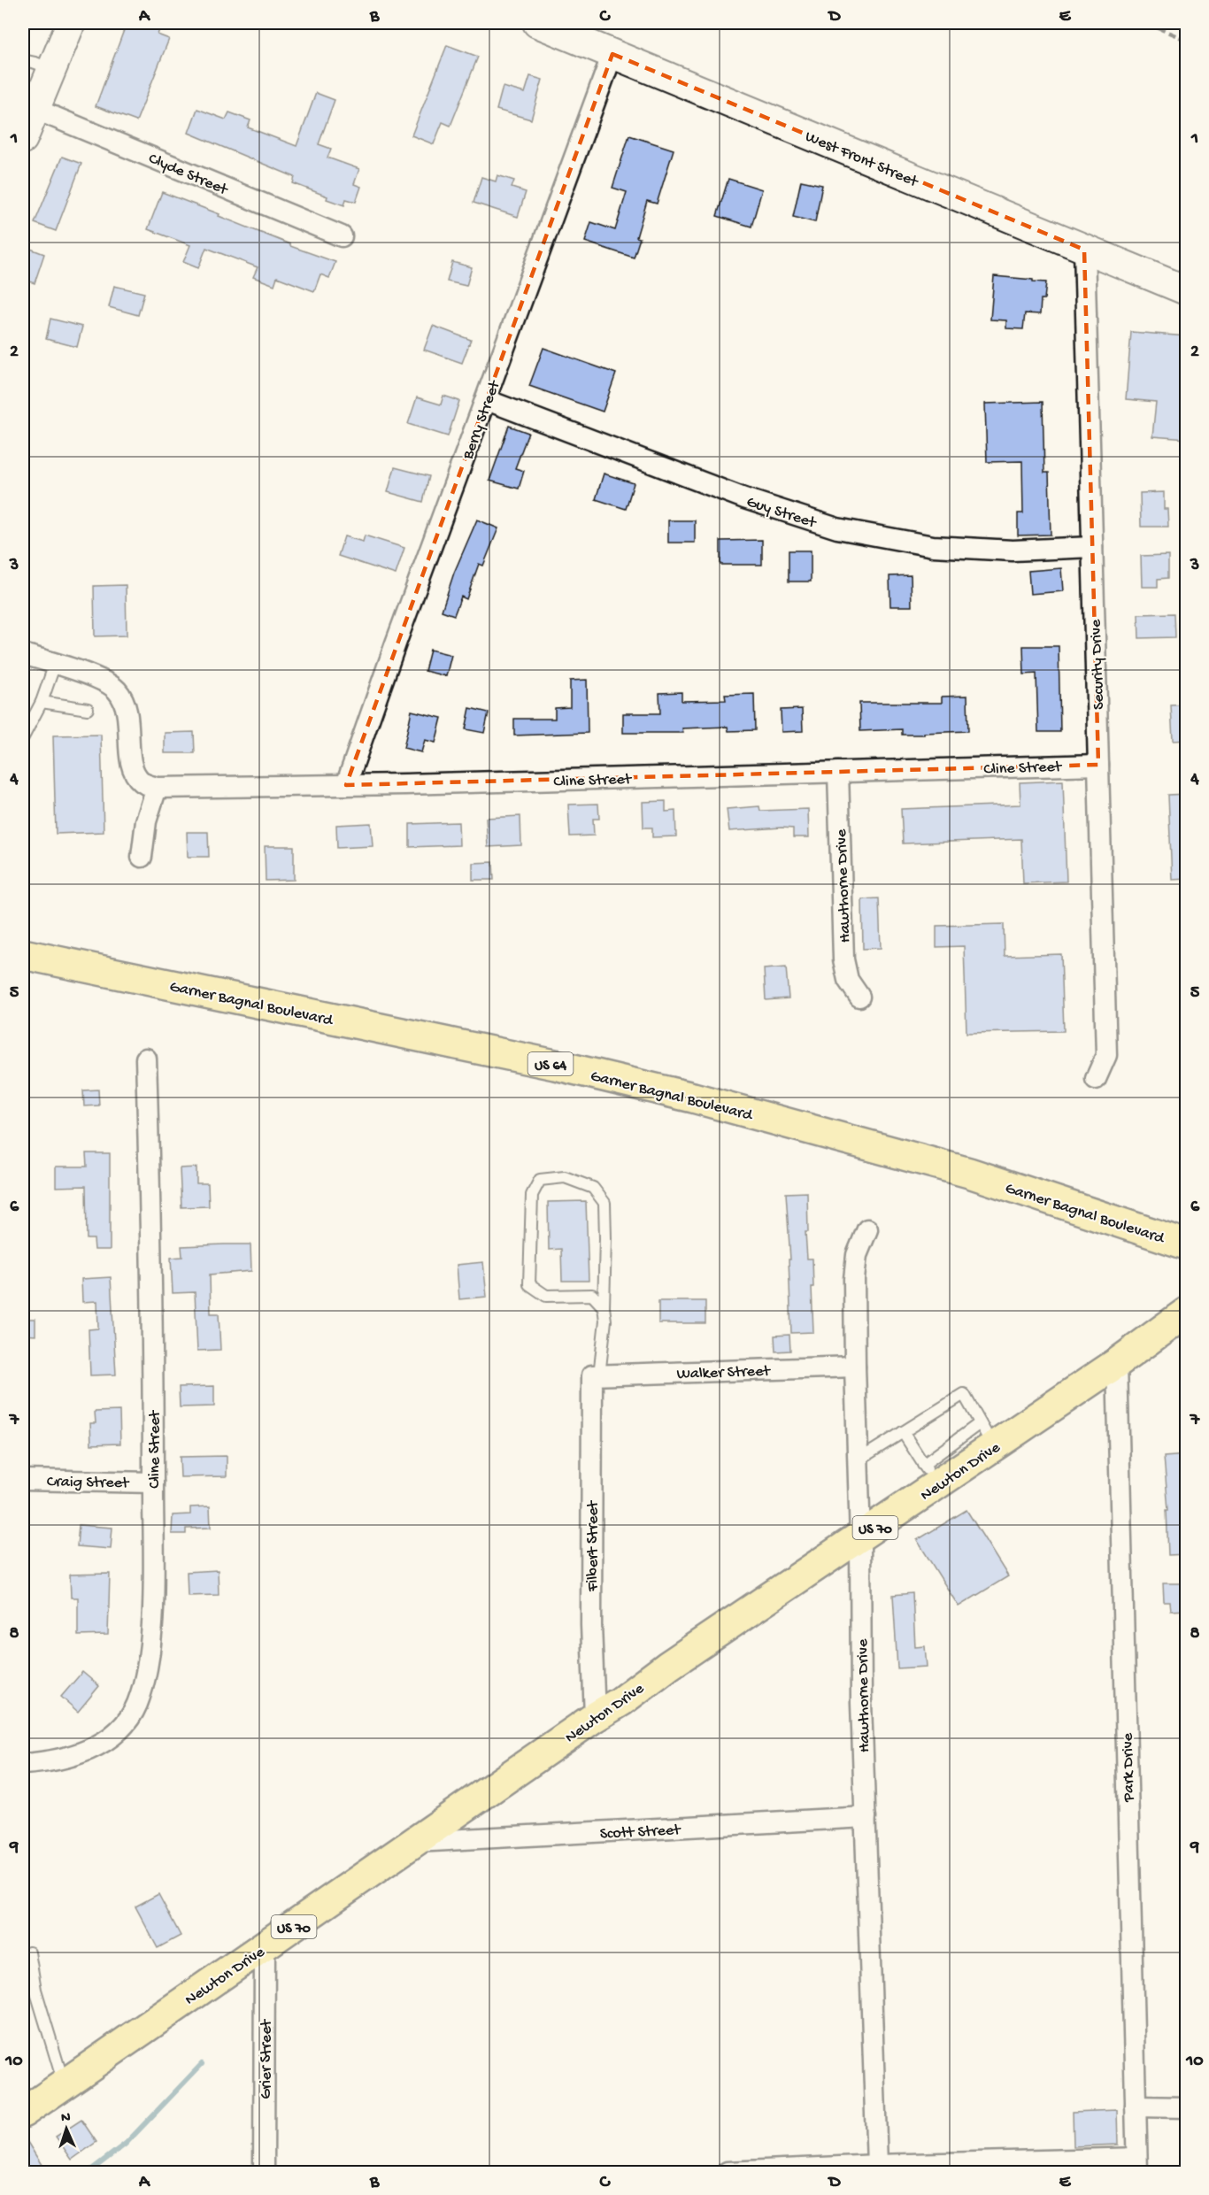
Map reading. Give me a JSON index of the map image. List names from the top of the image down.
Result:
{
  "streets": {
    "main road": [
      "West Front Street",
      "Garner Bagnal Boulevard",
      "US 64",
      "Newton Drive",
      "US 70"
    ],
    "street": [
      "Clyde Street",
      "Berry Street",
      "Guy Street",
      "Security Drive",
      "Cline Street",
      "Hawthorne Drive",
      "Walker Street",
      "Craig Street",
      "Filbert Street",
      "Park Drive",
      "Scott Street",
      "Grier Street"
    ]
  },
  "crossings": [
    ["West Front Street", "Berry Street"],
    ["West Front Street", "Security Drive"],
    ["Berry Street", "Guy Street"],
    ["Berry Street", "Cline Street"],
    ["Guy Street", "Security Drive"],
    ["Security Drive", "Cline Street"],
    ["Cline Street", "Hawthorne Drive"],
    ["Cline Street", "Craig Street"],
    ["Hawthorne Drive", "Walker Street"],
    ["Hawthorne Drive", "Newton Drive"],
    ["Hawthorne Drive", "Scott Street"],
    ["Walker Street", "Filbert Street"],
    ["Newton Drive", "Filbert Street"],
    ["Newton Drive", "Park Drive"],
    ["Newton Drive", "Scott Street"],
    ["Newton Drive", "Grier Street"]
  ],
  "north": "top",
  "grid": {
    "columns": [
      "A",
      "B",
      "C",
      "D",
      "E"
    ],
    "rows": [
      "1",
      "2",
      "3",
      "4",
      "5",
      "6",
      "7",
      "8",
      "9",
      "10"
    ]
  }
}
